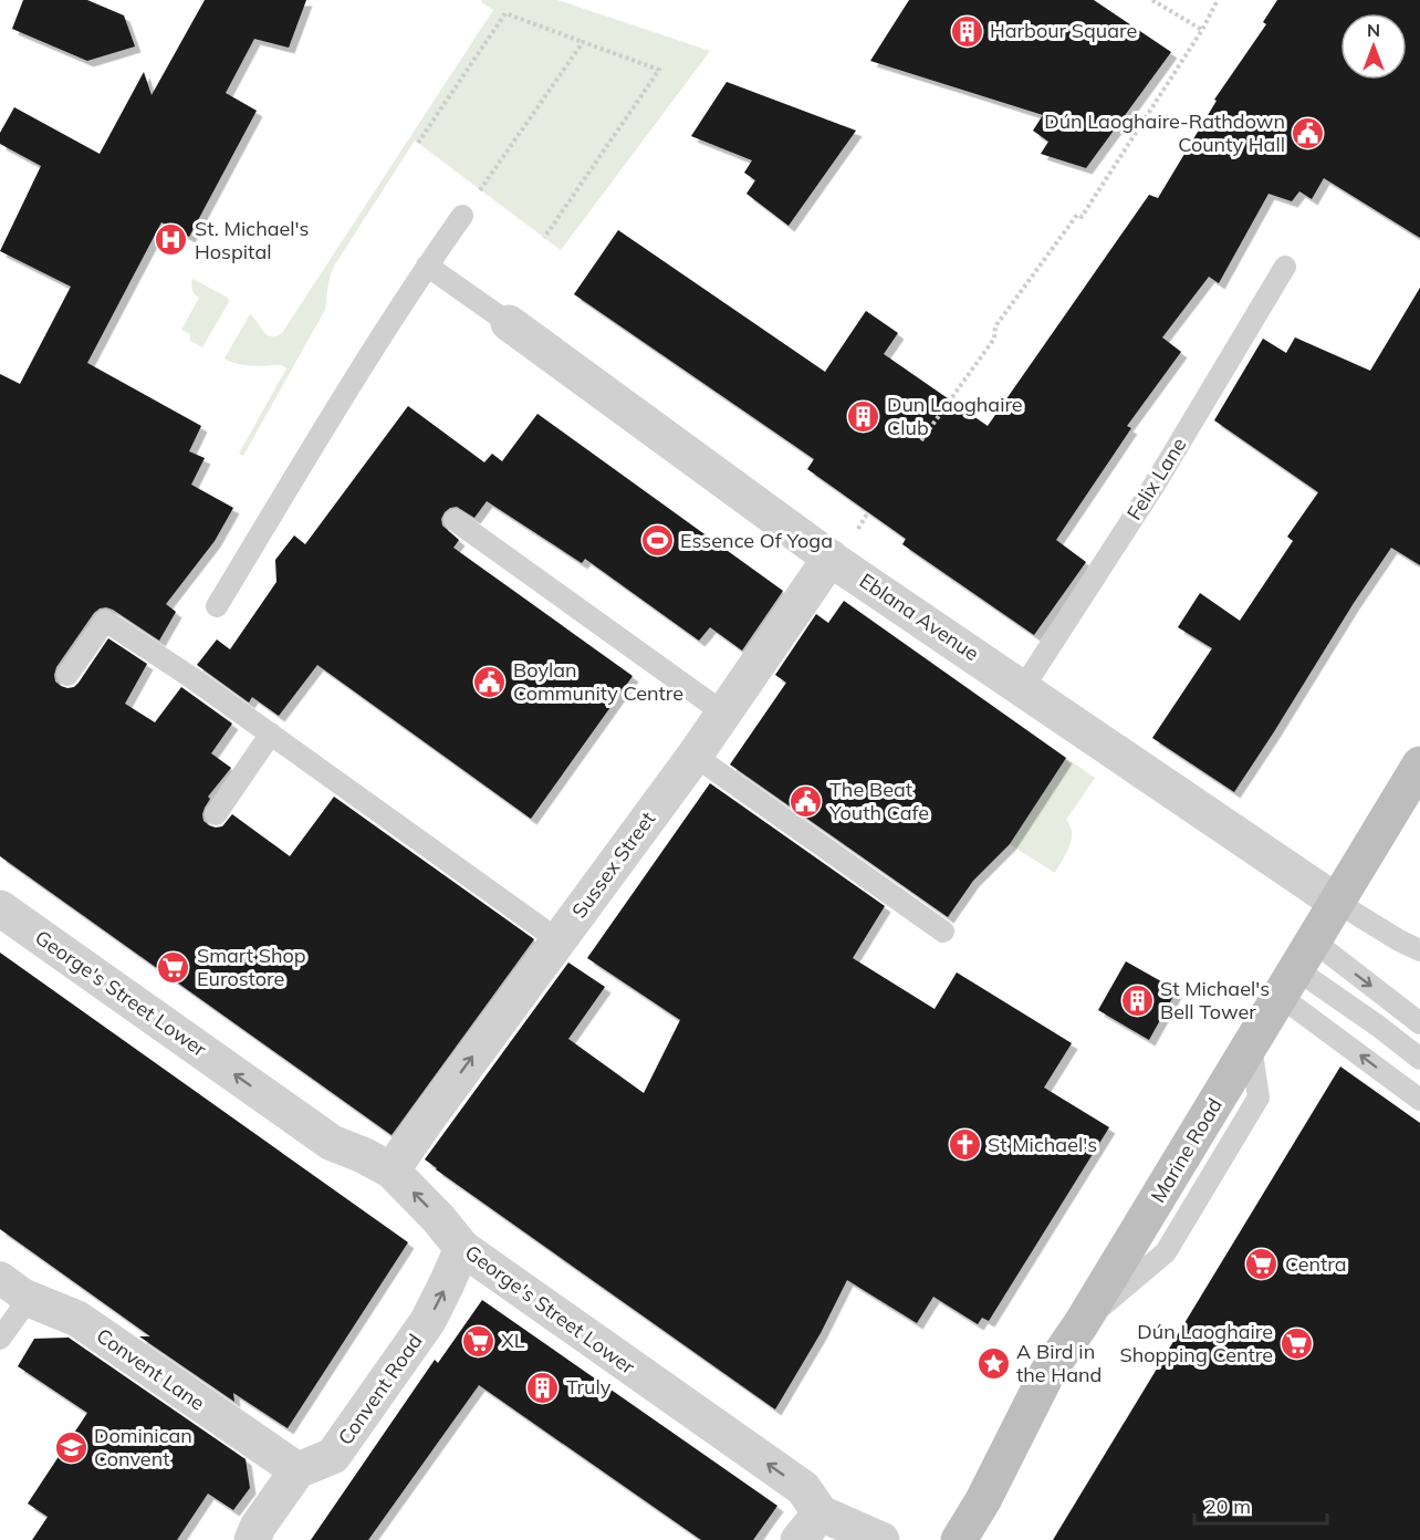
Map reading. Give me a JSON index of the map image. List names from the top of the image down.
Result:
{
  "streets": {
    "main road": ["Marine Road"],
    "street": [
      "Eblana Avenue",
      "Sussex Street",
      "George's Street Lower",
      "Convent Lane",
      "Convent Road"
    ],
    "lane": ["Felix Lane"]
  },
  "crossings": [
    ["Felix Lane", "Eblana Avenue"],
    ["Eblana Avenue", "Sussex Street"],
    ["Eblana Avenue", "Marine Road"],
    ["Sussex Street", "George's Street Lower"],
    ["George's Street Lower", "Convent Road"],
    ["Convent Lane", "Convent Road"]
  ],
  "one_way": ["Sussex Street", "George's Street Lower", "Convent Road"],
  "places": {
    "building": [
      "Harbour Square",
      "Dun Laoghaire Club",
      "St Michael's Bell Tower",
      "Truly"
    ],
    "public building": ["Dún Laoghaire-Rathdown County Hall", "Boylan Community Centre", "The Beat Youth Cafe"],
    "hospital": ["St. Michael's Hospital"],
    "sports": ["Essence Of Yoga"],
    "supermarket": [
      "Smart Shop Eurostore",
      "Centra",
      "XL",
      "Dún Laoghaire Shopping Centre"
    ],
    "church": ["St Michael's"],
    "place": ["A Bird in the Hand"],
    "school or university": ["Dominican Convent"]
  },
  "scale_bar": "20 m",
  "north": "top"
}
